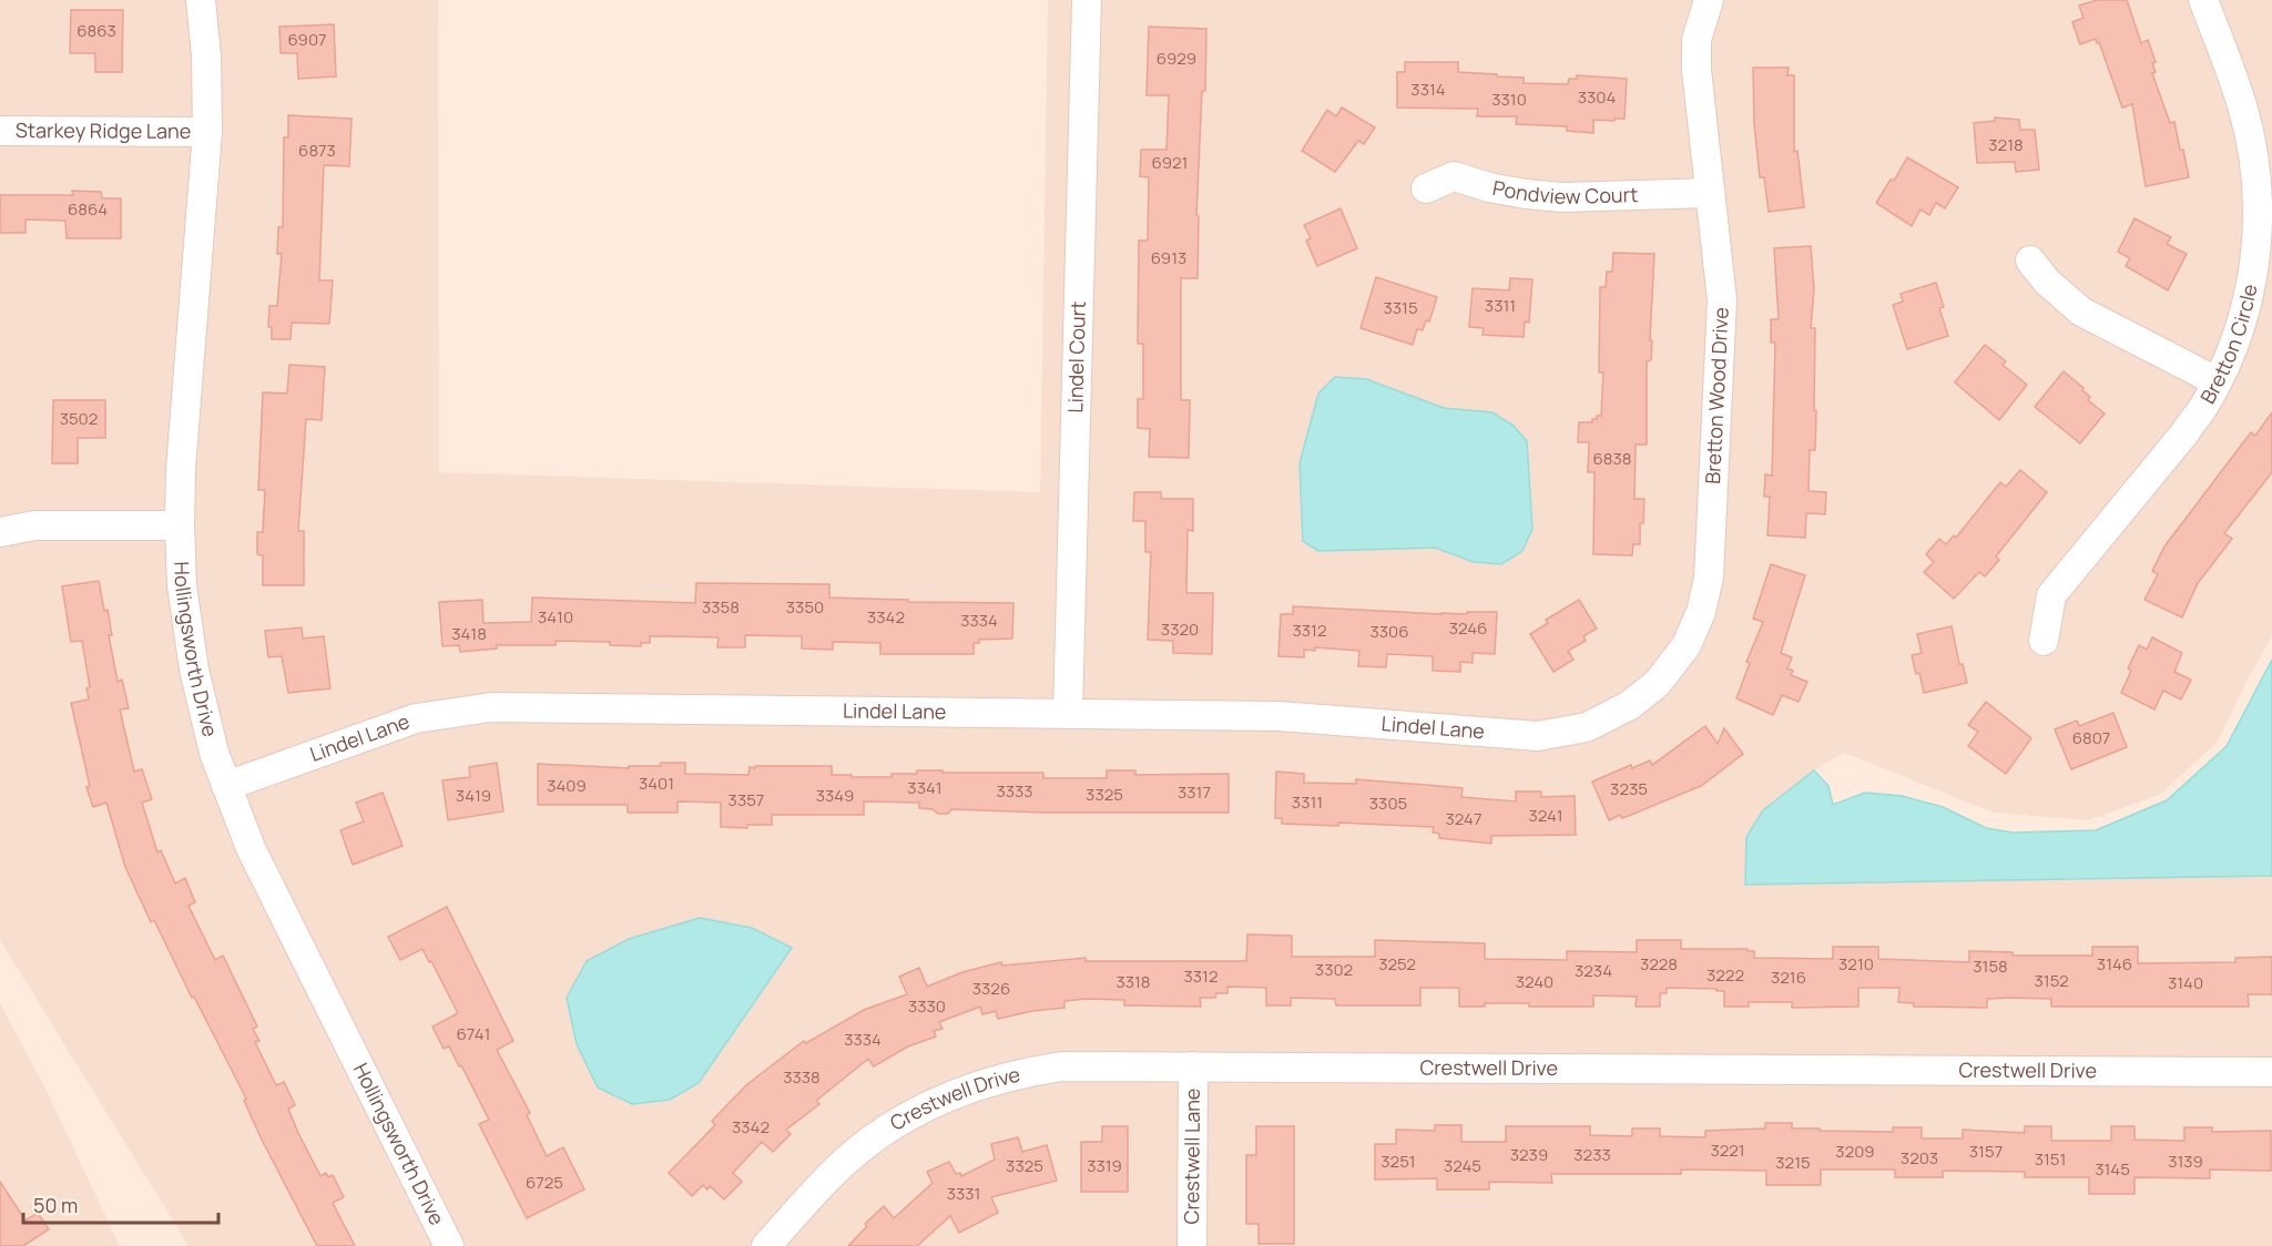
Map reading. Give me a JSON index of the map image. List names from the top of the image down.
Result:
{
  "streets": {
    "street": [
      "Starkey Ridge Lane",
      "Pondview Court",
      "Bretton Circle",
      "Lindel Court",
      "Bretton Wood Drive",
      "Hollingsworth Drive",
      "Lindel Lane",
      "Crestwell Drive",
      "Crestwell Lane"
    ]
  },
  "crossings": [
    ["Starkey Ridge Lane", "Hollingsworth Drive"],
    ["Pondview Court", "Bretton Wood Drive"],
    ["Lindel Court", "Lindel Lane"],
    ["Bretton Wood Drive", "Lindel Lane"],
    ["Hollingsworth Drive", "Lindel Lane"],
    ["Crestwell Drive", "Crestwell Lane"]
  ],
  "house_numbers": [
    "6863",
    "6907",
    "6929",
    "3314",
    "3304",
    "3310",
    "3218",
    "6873",
    "6921",
    "6864",
    "6913",
    "3311",
    "3315",
    "3502",
    "6838",
    "3358",
    "3350",
    "3410",
    "3342",
    "3334",
    "3246",
    "3320",
    "3312",
    "3306",
    "3418",
    "6807",
    "3401",
    "3409",
    "3341",
    "3235",
    "3333",
    "3317",
    "3325",
    "3419",
    "3349",
    "3357",
    "3311",
    "3305",
    "3241",
    "3247",
    "3252",
    "3228",
    "3210",
    "3146",
    "3158",
    "3302",
    "3234",
    "3222",
    "3312",
    "3216",
    "3152",
    "3318",
    "3240",
    "3140",
    "3326",
    "3330",
    "6741",
    "3334",
    "3338",
    "3342",
    "3221",
    "3209",
    "3157",
    "3239",
    "3233",
    "3203",
    "3151",
    "3251",
    "3139",
    "3215",
    "3325",
    "3319",
    "3245",
    "3145",
    "6725",
    "3331"
  ],
  "scale_bar": "50 m"
}
